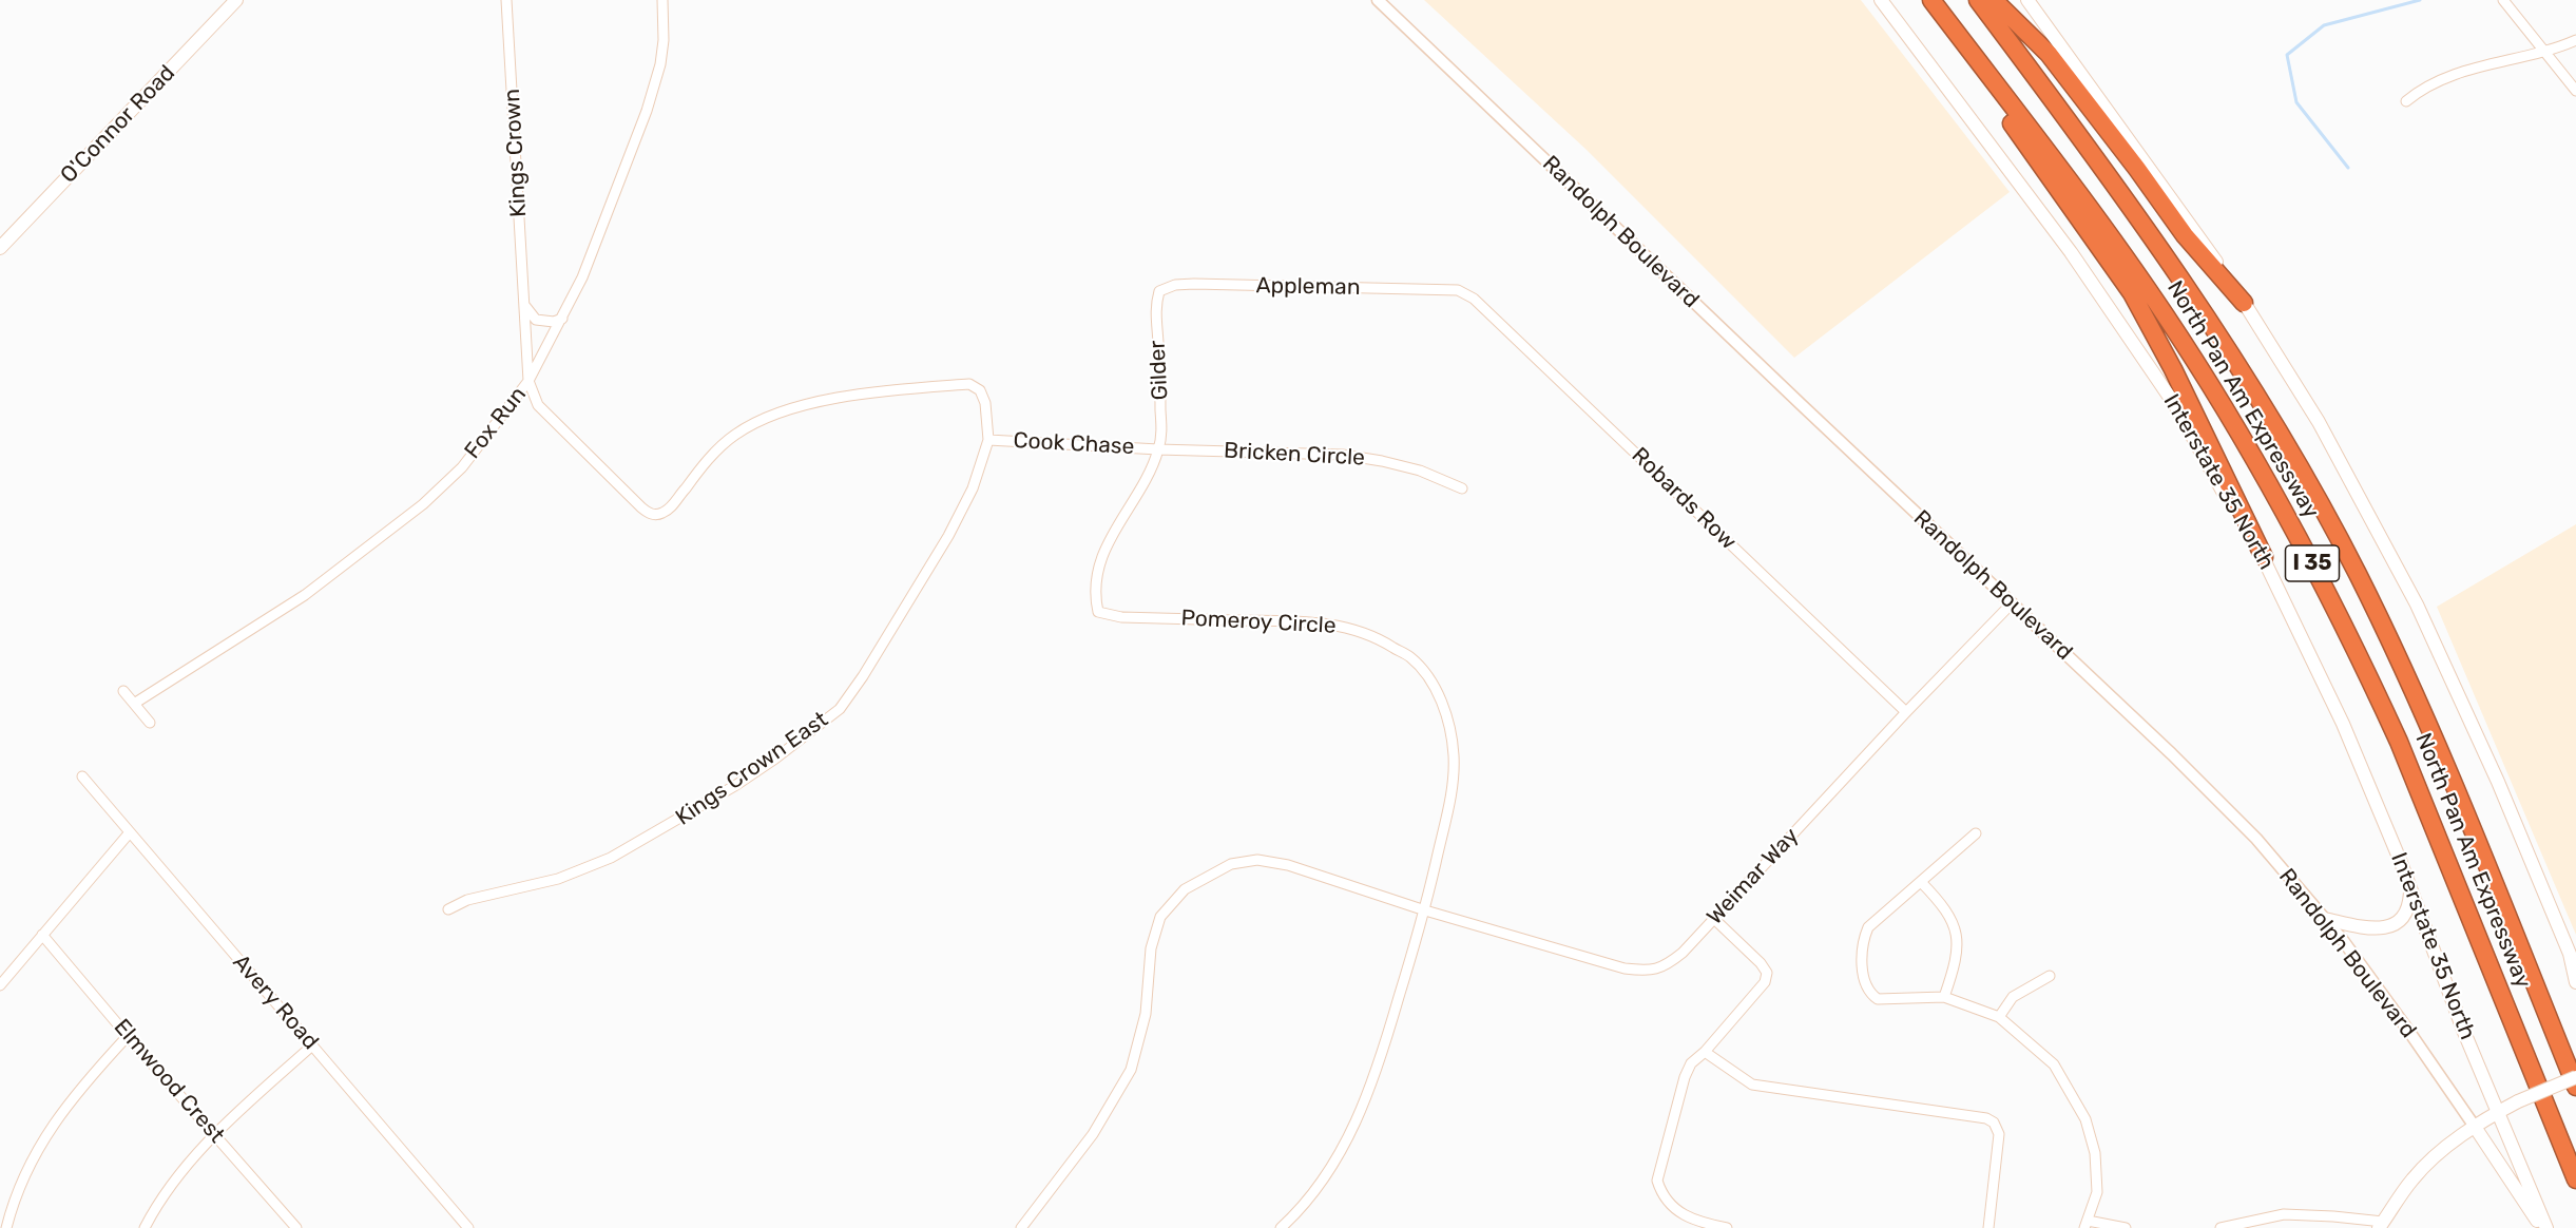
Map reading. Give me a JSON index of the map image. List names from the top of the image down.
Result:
{
  "streets": {
    "highway": ["North Pan Am Expressway", "I 35"],
    "main road": ["O'Connor Road", "Randolph Boulevard", "Interstate 35 North"],
    "street": [
      "Kings Crown",
      "Appleman",
      "Gilder",
      "Fox Run",
      "Cook Chase",
      "Bricken Circle",
      "Robards Row",
      "Pomeroy Circle",
      "Kings Crown East",
      "Weimar Way",
      "Avery Road",
      "Elmwood Crest"
    ]
  },
  "crossings": [
    ["Kings Crown", "Fox Run"],
    ["Kings Crown", "Cook Chase"],
    ["Kings Crown", "Kings Crown East"],
    ["Randolph Boulevard", "Interstate 35 North"],
    ["Randolph Boulevard", "Weimar Way"],
    ["Appleman", "Gilder"],
    ["Appleman", "Robards Row"],
    ["Gilder", "Cook Chase"],
    ["Gilder", "Bricken Circle"],
    ["Gilder", "Pomeroy Circle"],
    ["Cook Chase", "Bricken Circle"],
    ["Cook Chase", "Kings Crown East"],
    ["Robards Row", "Weimar Way"],
    ["Pomeroy Circle", "Weimar Way"]
  ]
}
